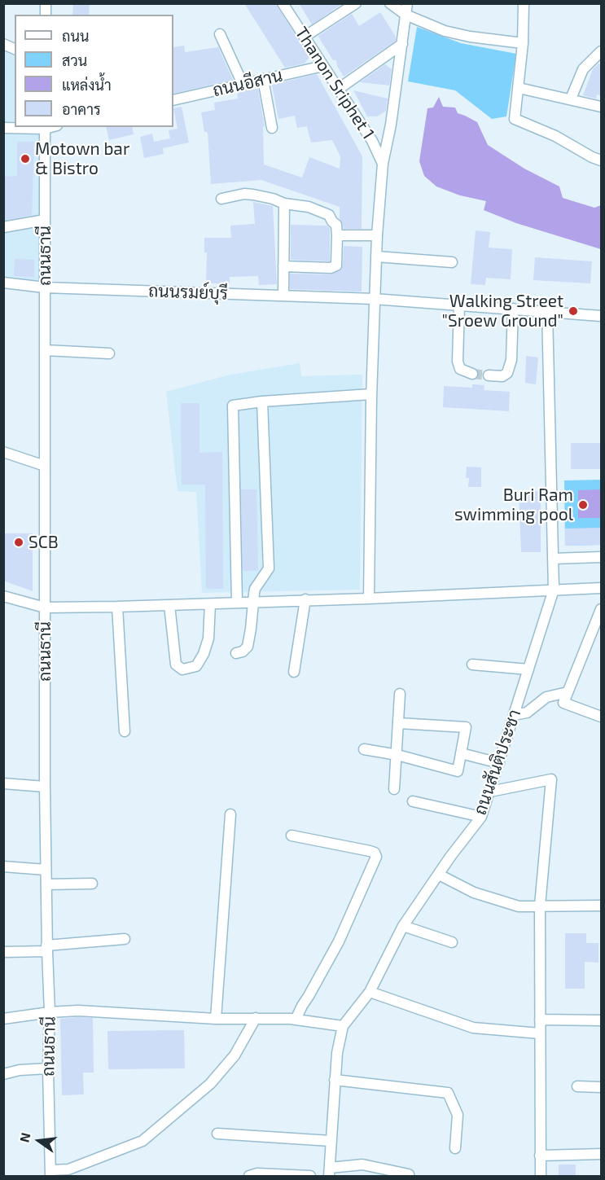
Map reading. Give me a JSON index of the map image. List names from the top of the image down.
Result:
{
  "streets": {
    "street": [
      "ถนนอีสาน",
      "Thanon Sriphet 1",
      "ถนนธานี",
      "ถนนรมย์บุรี",
      "ถนนสันติประชา"
    ]
  },
  "crossings": [
    ["ถนนอีสาน", "Thanon Sriphet 1"],
    ["ถนนธานี", "ถนนรมย์บุรี"],
    ["ถนนรมย์บุรี", "ถนนสันติประชา"]
  ],
  "places": [
    "Motown bar & Bistro",
    "Walking Street \"Sroew Ground\"",
    "Buri Ram swimming pool",
    "SCB"
  ],
  "legend": [
    "ถนน",
    "สวน",
    "แหล่งน้ำ",
    "อาคาร"
  ],
  "north": "left"
}
